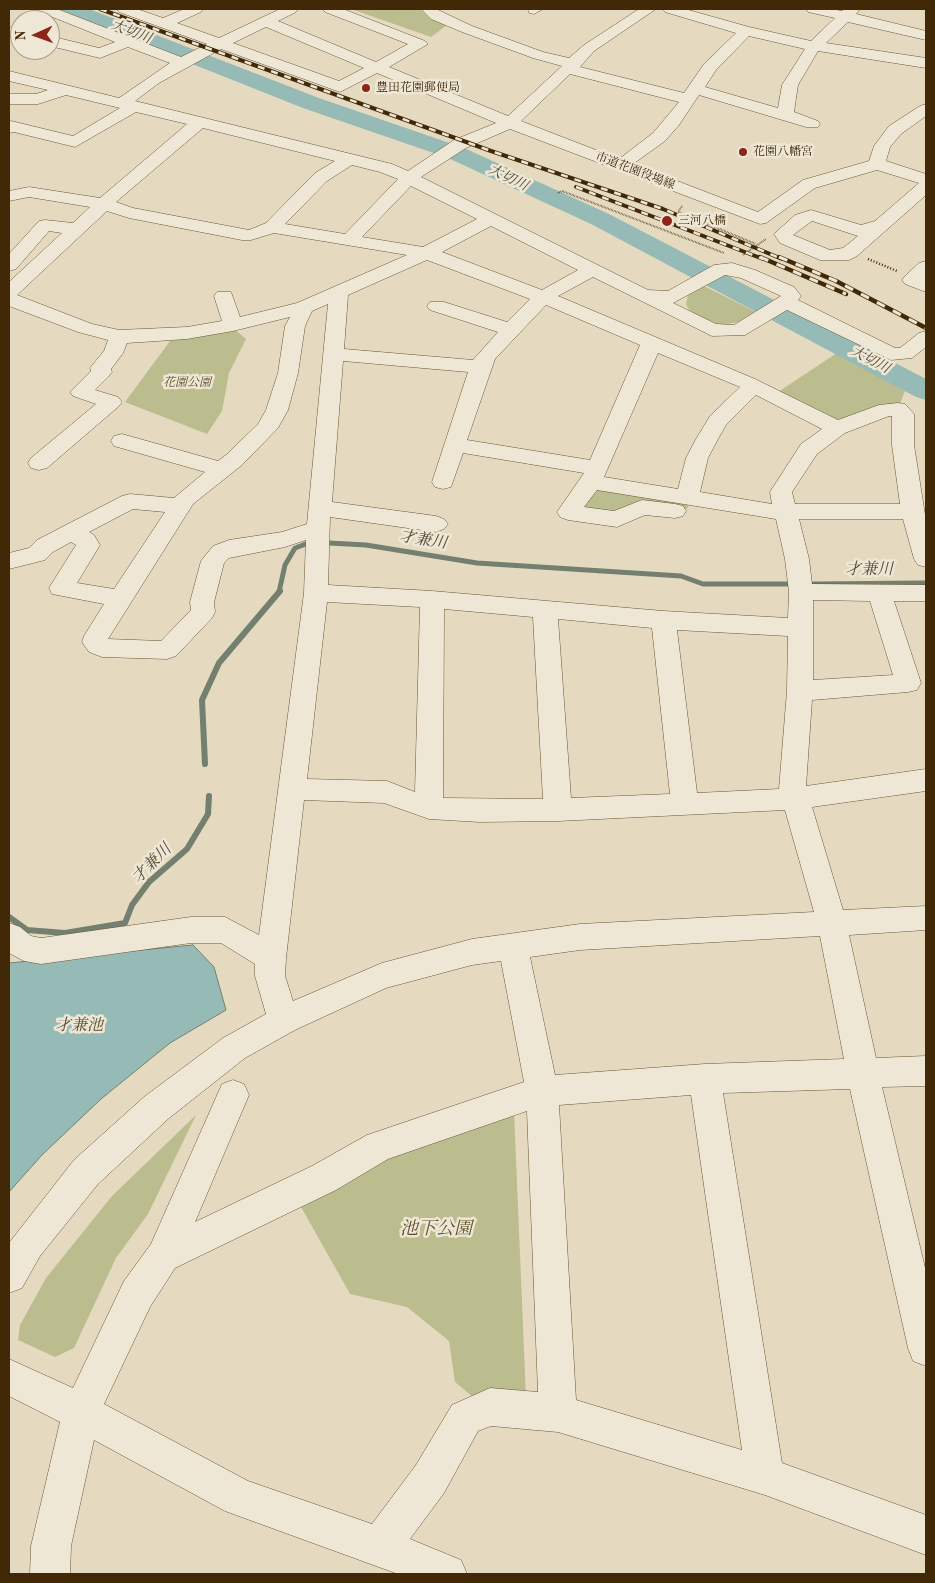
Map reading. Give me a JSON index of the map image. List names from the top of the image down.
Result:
{
  "streets": {
    "street": ["市道花園役場線"]
  },
  "water": ["大切川", "才兼川", "才兼池"],
  "parks": ["花園公園", "池下公園"],
  "places": ["豊田花園郵便局", "花園八幡宮", "三河八橋"],
  "north": "left"
}
